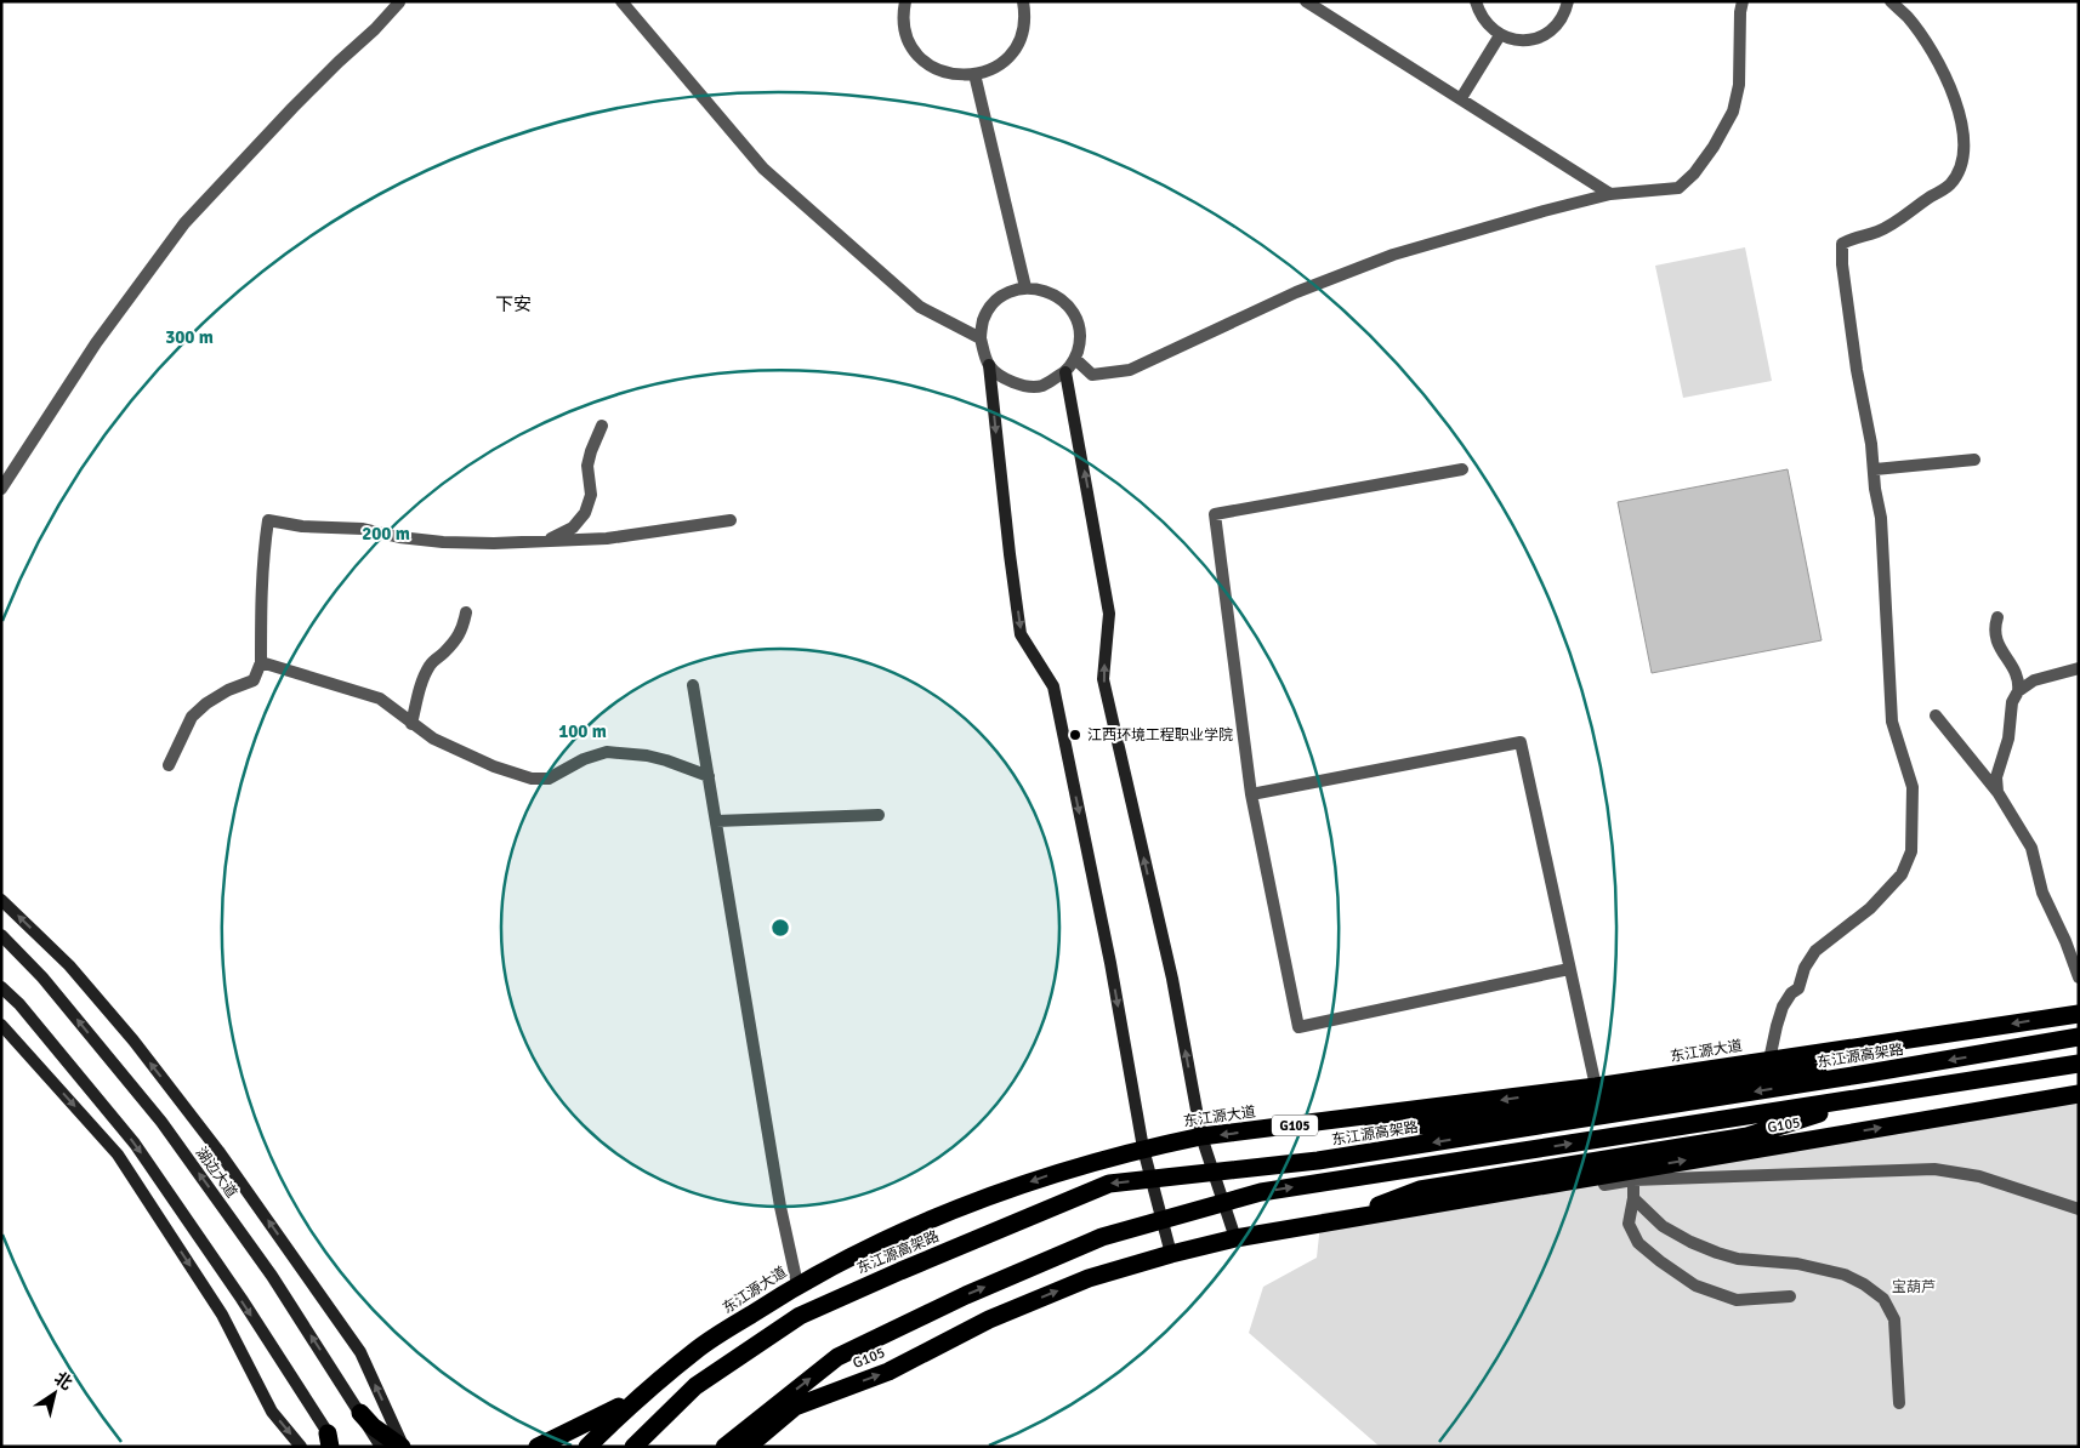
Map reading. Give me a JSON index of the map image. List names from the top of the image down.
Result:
{
  "streets": {
    "highway": ["东江源大道", "东江源高架路", "G105"],
    "street": ["湖边大道"]
  },
  "districts": ["下安"],
  "parks": ["宝葫芦"],
  "places": ["江西环境工程职业学院"],
  "north": "top right",
  "rings": ["300 m", "200 m", "100 m"]
}
